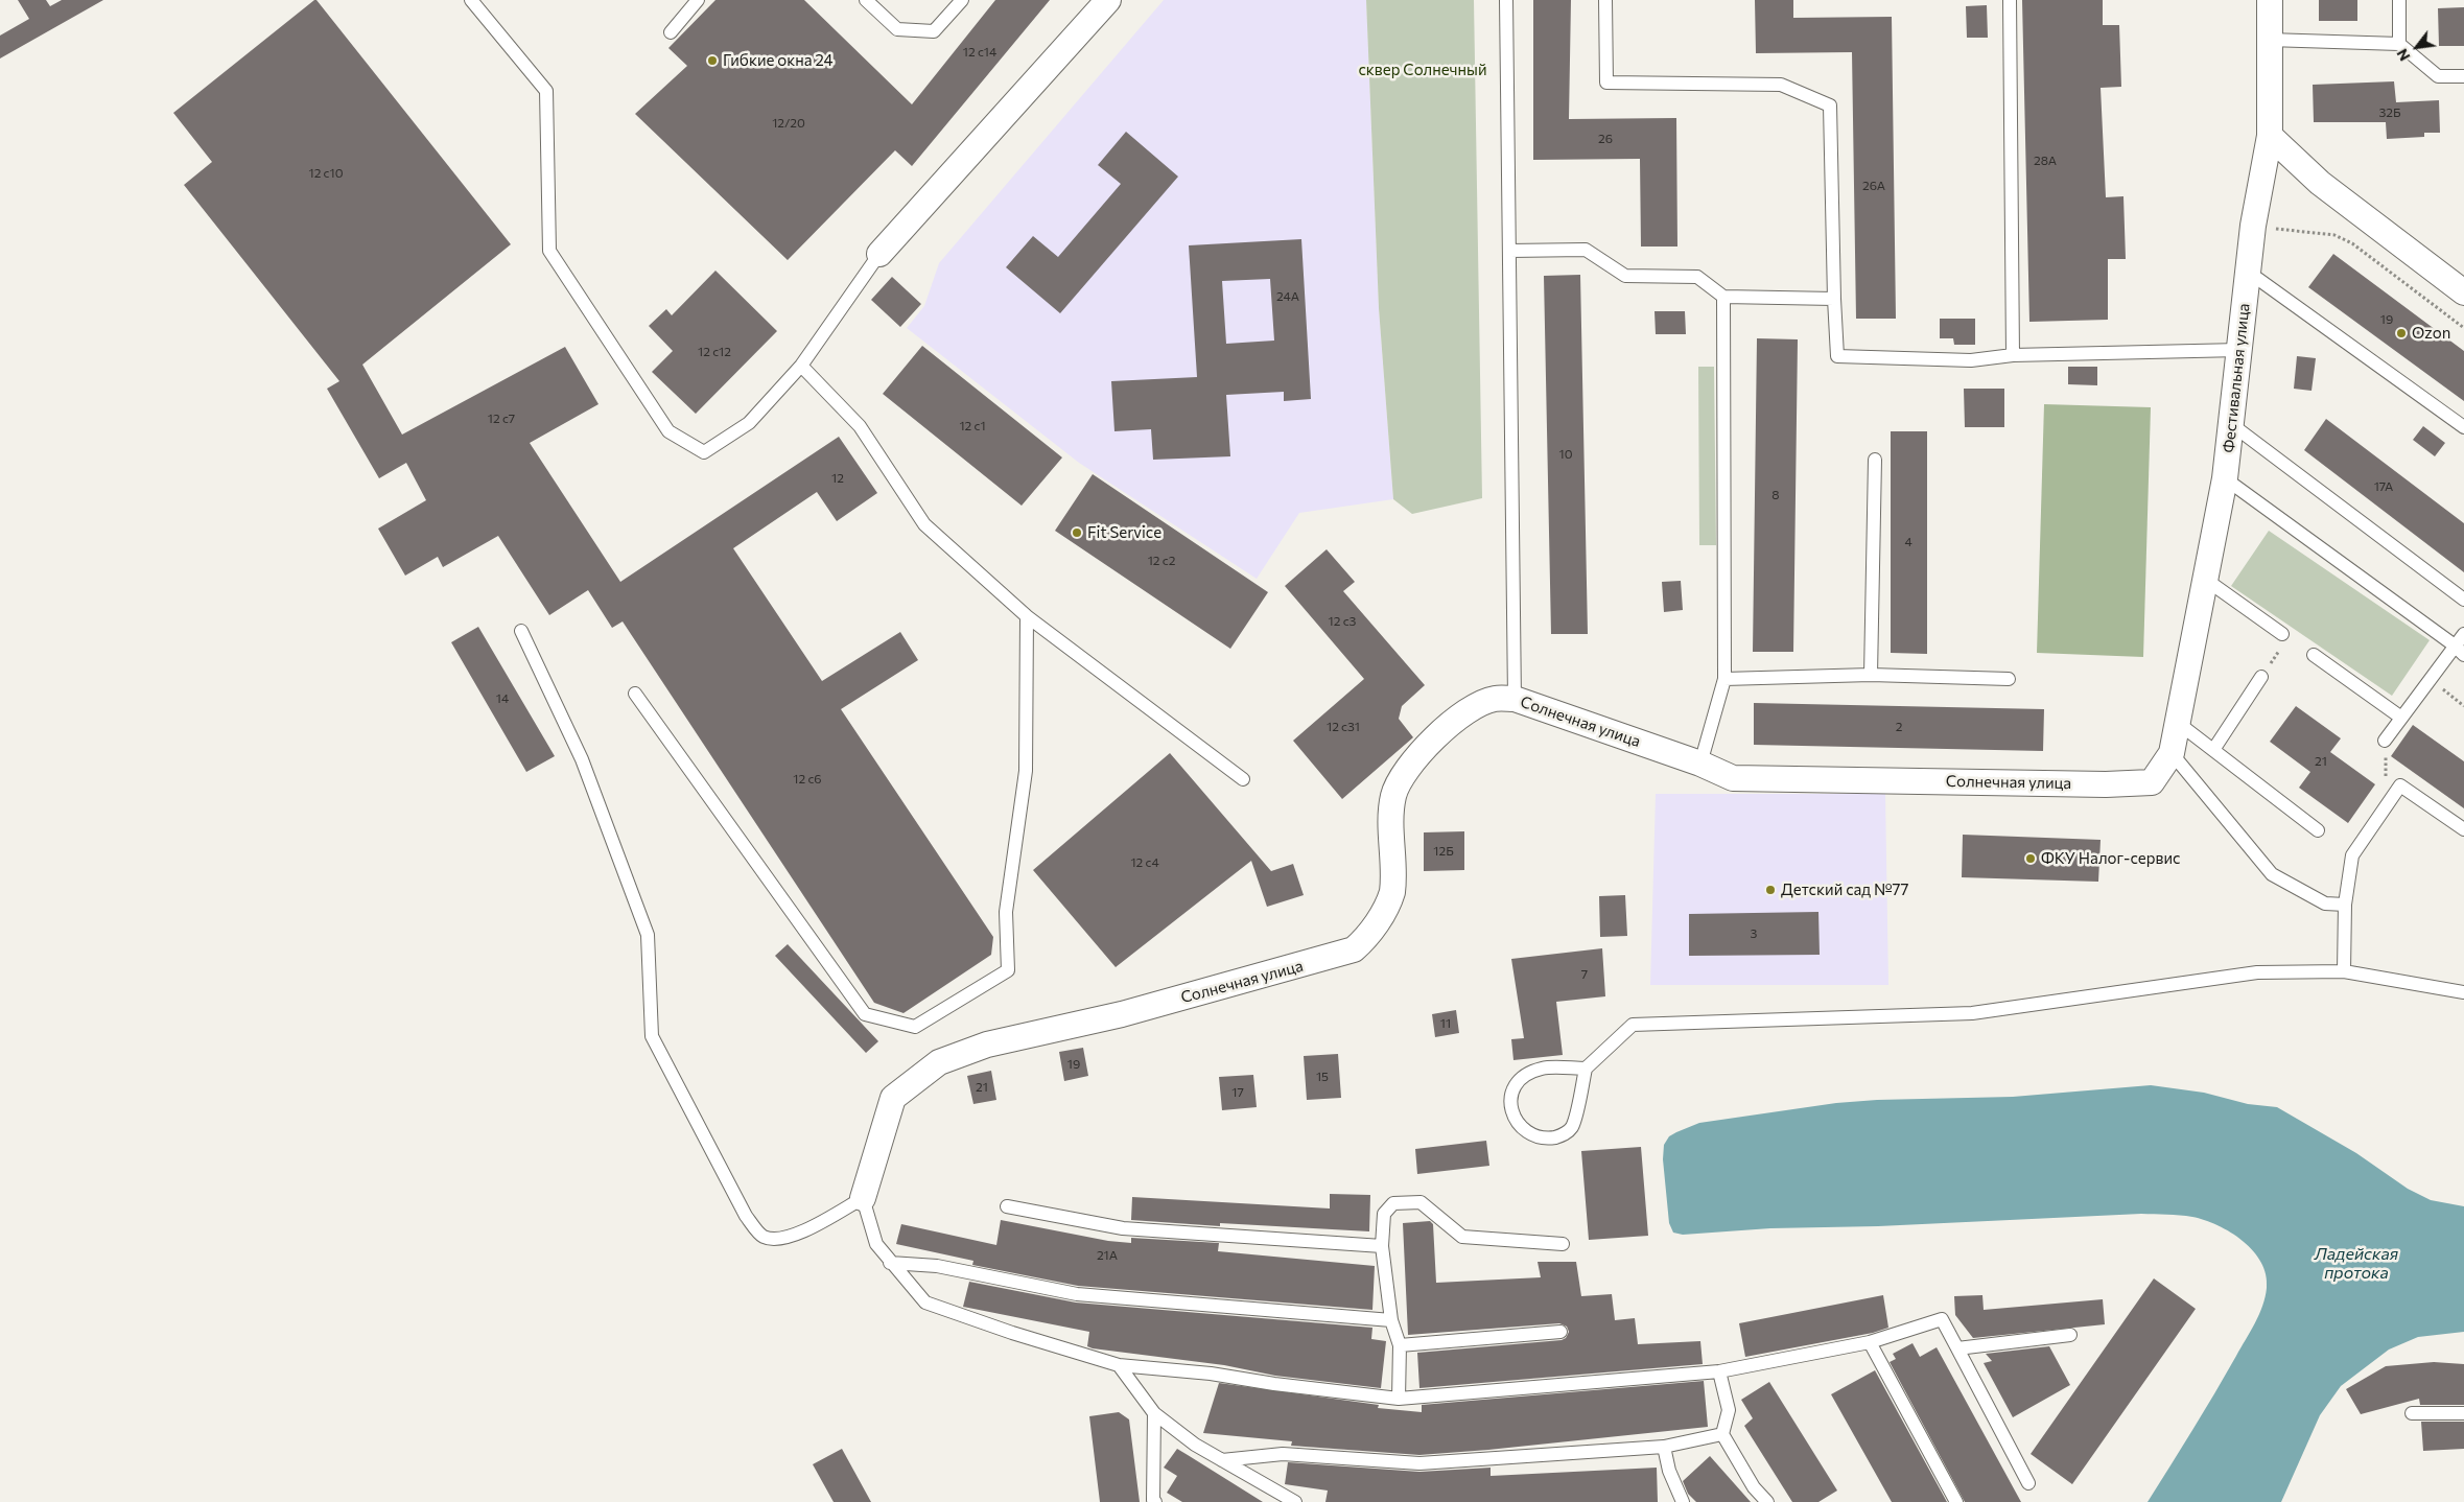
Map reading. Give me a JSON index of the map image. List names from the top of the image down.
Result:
{
  "streets": {
    "street": ["Фестивальная улица", "Солнечная улица"]
  },
  "crossings": [
    ["Фестивальная улица", "Солнечная улица"]
  ],
  "water": ["Ладейская протока"],
  "parks": ["сквер Солнечный"],
  "places": [
    "Гибкие окна 24",
    "Ozon",
    "Fit Service",
    "ФКУ Налог-сервис",
    "Детский сад №77"
  ],
  "house_numbers": [
    "12 с14",
    "32Б",
    "12/20",
    "26",
    "28А",
    "12 с10",
    "26А",
    "24А",
    "19",
    "12 с12",
    "12 с7",
    "12 с1",
    "10",
    "12",
    "17А",
    "8",
    "4",
    "12 с2",
    "12 с3",
    "14",
    "12 с31",
    "2",
    "21",
    "12 с6",
    "12Б",
    "12 с4",
    "3",
    "7",
    "11",
    "19",
    "15",
    "21",
    "17",
    "21А"
  ],
  "north": "bottom left"
}
